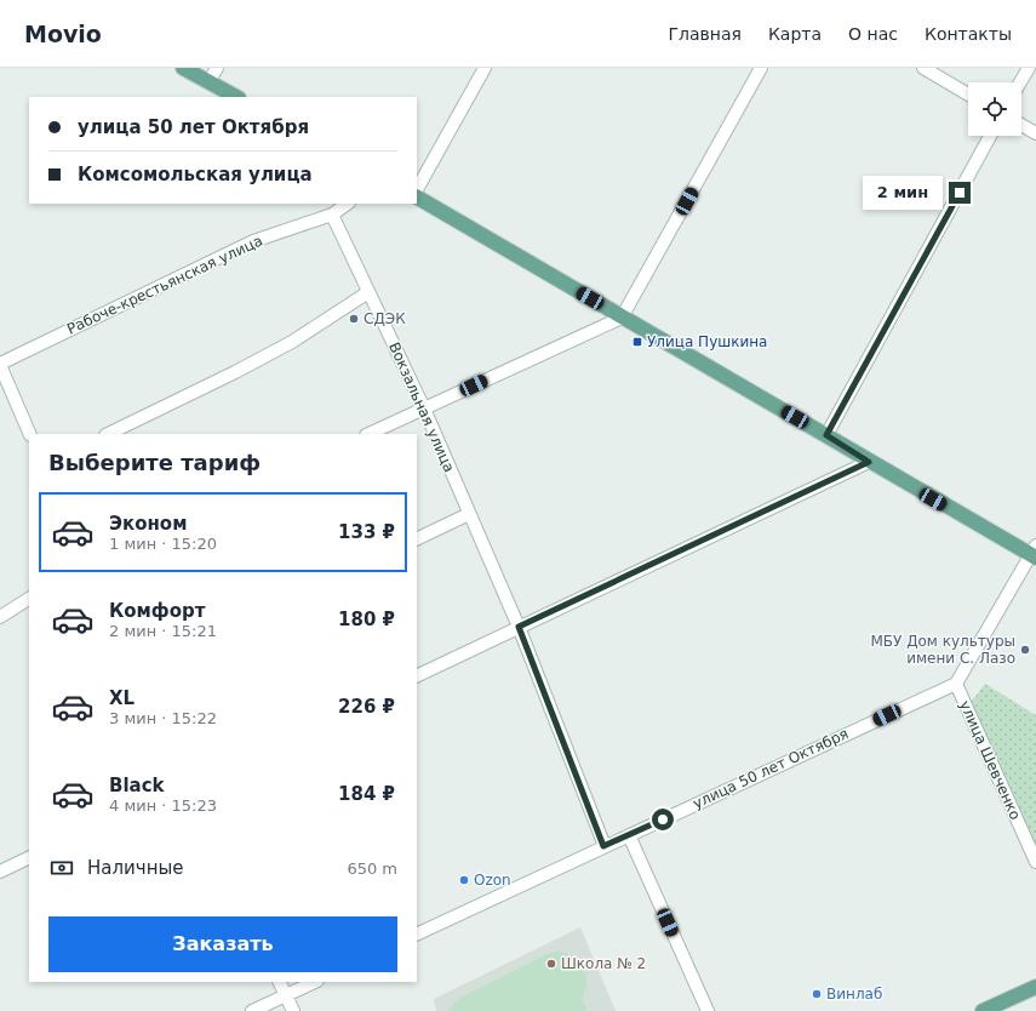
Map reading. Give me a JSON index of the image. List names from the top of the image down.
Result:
{
  "streets": {
    "street": [
      "Рабоче-крестьянская улица",
      "Вокзальная улица",
      "улица Шевченко",
      "улица 50 лет Октября"
    ]
  },
  "crossings": [
    ["Рабоче-крестьянская улица", "Вокзальная улица"],
    ["Вокзальная улица", "улица 50 лет Октября"],
    ["улица Шевченко", "улица 50 лет Октября"]
  ],
  "places": {
    "other": [
      "СДЭК",
      "МБУ Дом культуры имени С. Лазо",
      "Ozon",
      "Школа № 2",
      "Винлаб"
    ],
    "transit": ["Улица Пушкина"]
  },
  "page": {
    "header": "Movio",
    "nav": [
      "Главная",
      "Карта",
      "О нас",
      "Контакты"
    ],
    "banner": ["улица 50 лет Октября", "Комсомольская улица"],
    "bubble": "2 мин",
    "heading": "Выберите тариф",
    "list": [
      {
        "name": "Эконом",
        "note": "1 мин · 15:20",
        "value": "133 ₽"
      },
      {
        "name": "Комфорт",
        "note": "2 мин · 15:21",
        "value": "180 ₽"
      },
      {
        "name": "XL",
        "note": "3 мин · 15:22",
        "value": "226 ₽"
      },
      {
        "name": "Black",
        "note": "4 мин · 15:23",
        "value": "184 ₽"
      }
    ],
    "pay": ["Наличные", "650 m"],
    "buttons": "Заказать"
  }
}
